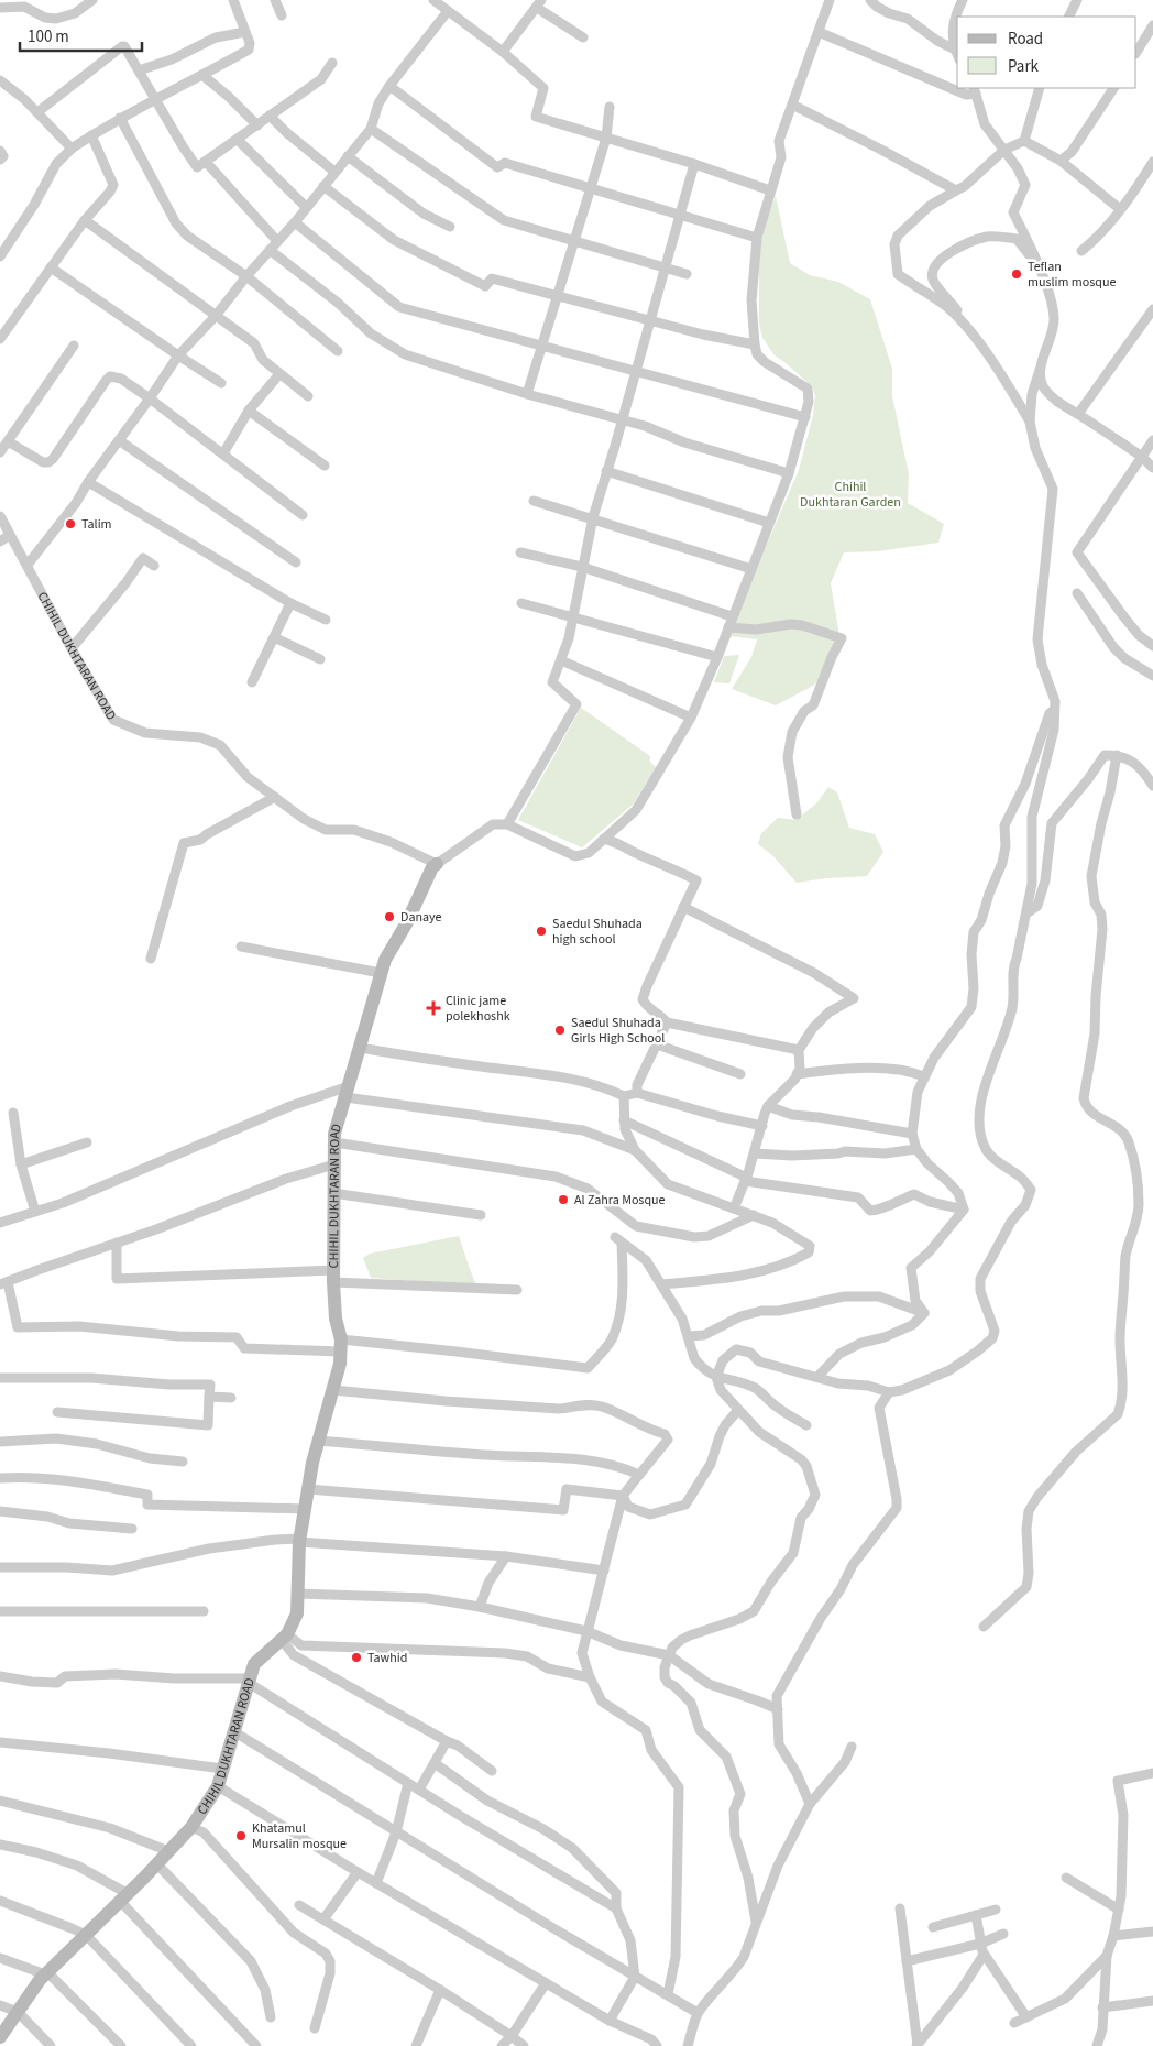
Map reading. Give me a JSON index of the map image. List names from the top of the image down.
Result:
{
  "streets": {
    "street": ["CHIHIL DUKHTARAN ROAD"]
  },
  "parks": ["Chihil Dukhtaran Garden"],
  "places": {
    "other": [
      "Teflan muslim mosque",
      "Talim",
      "Danaye",
      "Saedul Shuhada high school",
      "Saedul Shuhada Girls High School",
      "Al Zahra Mosque",
      "Tawhid",
      "Khatamul Mursalin mosque"
    ],
    "health": ["Clinic jame polekhoshk"]
  },
  "legend": ["Road", "Park"],
  "scale_bar": "100 m"
}
